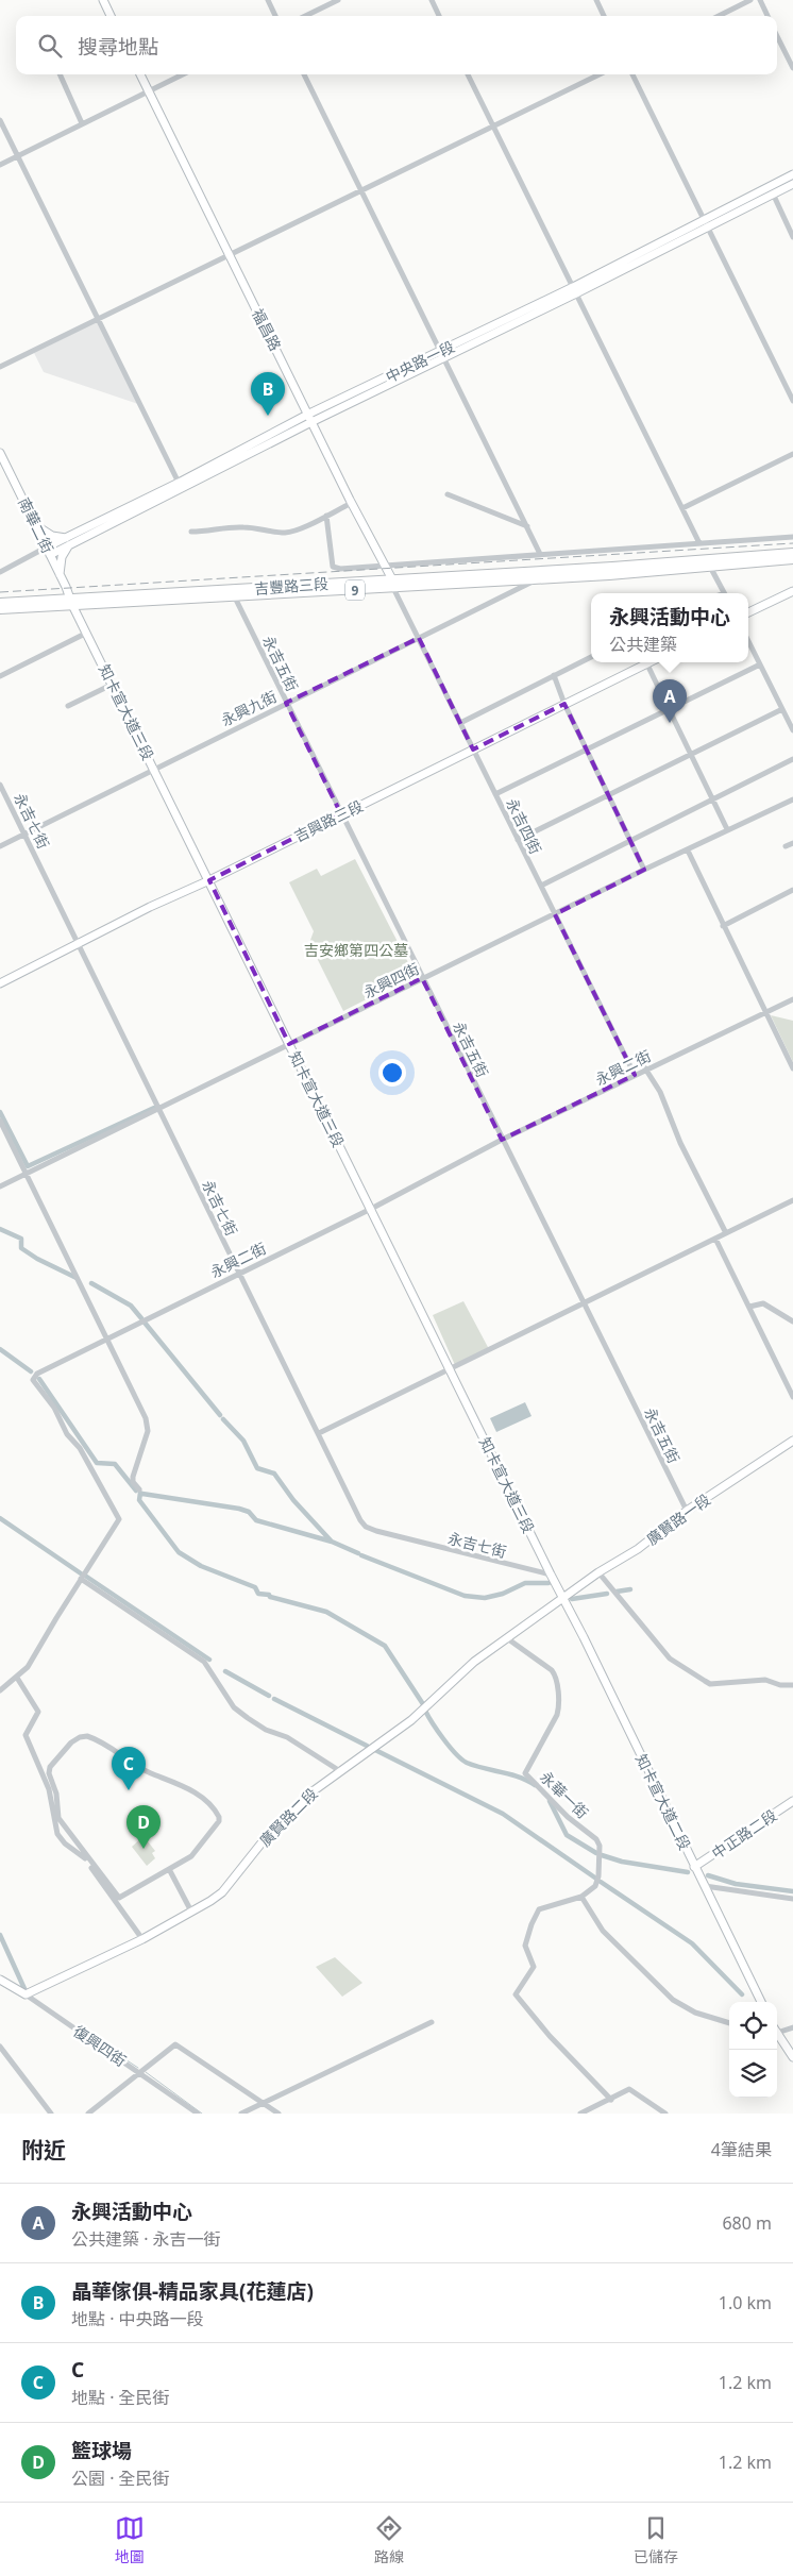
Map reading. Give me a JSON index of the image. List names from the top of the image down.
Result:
{
  "streets": {
    "main road": ["吉豐路三段", "9"],
    "street": [
      "福昌路",
      "中央路一段",
      "南華二街",
      "永吉五街",
      "永興九街",
      "知卡宣大道三段",
      "永吉七街",
      "吉興路三段",
      "永吉四街",
      "永興四街",
      "永興二街",
      "廣賢路一段",
      "永華一街",
      "知卡宣大道二段",
      "廣賢路二段",
      "中正路二段",
      "復興四街"
    ]
  },
  "crossings": [
    ["福昌路", "中央路一段"],
    ["福昌路", "吉豐路三段"],
    ["福昌路", "永吉四街"],
    ["中央路一段", "南華二街"],
    ["南華二街", "吉豐路三段"],
    ["南華二街", "知卡宣大道三段"],
    ["吉豐路三段", "9"],
    ["吉豐路三段", "永吉五街"],
    ["吉豐路三段", "永興九街"],
    ["吉豐路三段", "知卡宣大道三段"],
    ["吉豐路三段", "永吉四街"],
    ["永吉五街", "永興九街"],
    ["永吉五街", "吉興路三段"],
    ["永吉五街", "永興四街"],
    ["永吉五街", "永興二街"],
    ["永吉五街", "廣賢路一段"],
    ["永興九街", "知卡宣大道三段"],
    ["永興九街", "永吉七街"],
    ["永興九街", "永吉四街"],
    ["知卡宣大道三段", "永吉七街"],
    ["知卡宣大道三段", "吉興路三段"],
    ["知卡宣大道三段", "永興四街"],
    ["知卡宣大道三段", "永興二街"],
    ["知卡宣大道三段", "廣賢路一段"],
    ["知卡宣大道三段", "知卡宣大道二段"],
    ["知卡宣大道三段", "廣賢路二段"],
    ["永吉七街", "吉興路三段"],
    ["永吉七街", "永興四街"],
    ["永吉七街", "永興二街"],
    ["吉興路三段", "永吉四街"],
    ["永吉四街", "永興四街"],
    ["永吉四街", "永興二街"],
    ["廣賢路一段", "知卡宣大道二段"],
    ["廣賢路一段", "廣賢路二段"],
    ["永華一街", "廣賢路二段"],
    ["知卡宣大道二段", "廣賢路二段"],
    ["知卡宣大道二段", "中正路二段"],
    ["廣賢路二段", "復興四街"]
  ],
  "parks": ["吉安鄉第四公墓"],
  "page": {
    "search": "搜尋地點",
    "pins": [
      "B",
      "A",
      "C",
      "D"
    ],
    "popup": ["永興活動中心", "公共建築"],
    "heading": ["附近", "4筆結果"],
    "list": [
      {
        "mark": "A",
        "name": "永興活動中心",
        "note": "公共建築 · 永吉一街",
        "value": "680 m"
      },
      {
        "mark": "B",
        "name": "晶華傢俱-精品家具(花蓮店)",
        "note": "地點 · 中央路一段",
        "value": "1.0 km"
      },
      {
        "mark": "C",
        "name": "C",
        "note": "地點 · 全民街",
        "value": "1.2 km"
      },
      {
        "mark": "D",
        "name": "籃球場",
        "note": "公園 · 全民街",
        "value": "1.2 km"
      }
    ],
    "nav": ["地圖", "路線", "已儲存"]
  }
}
